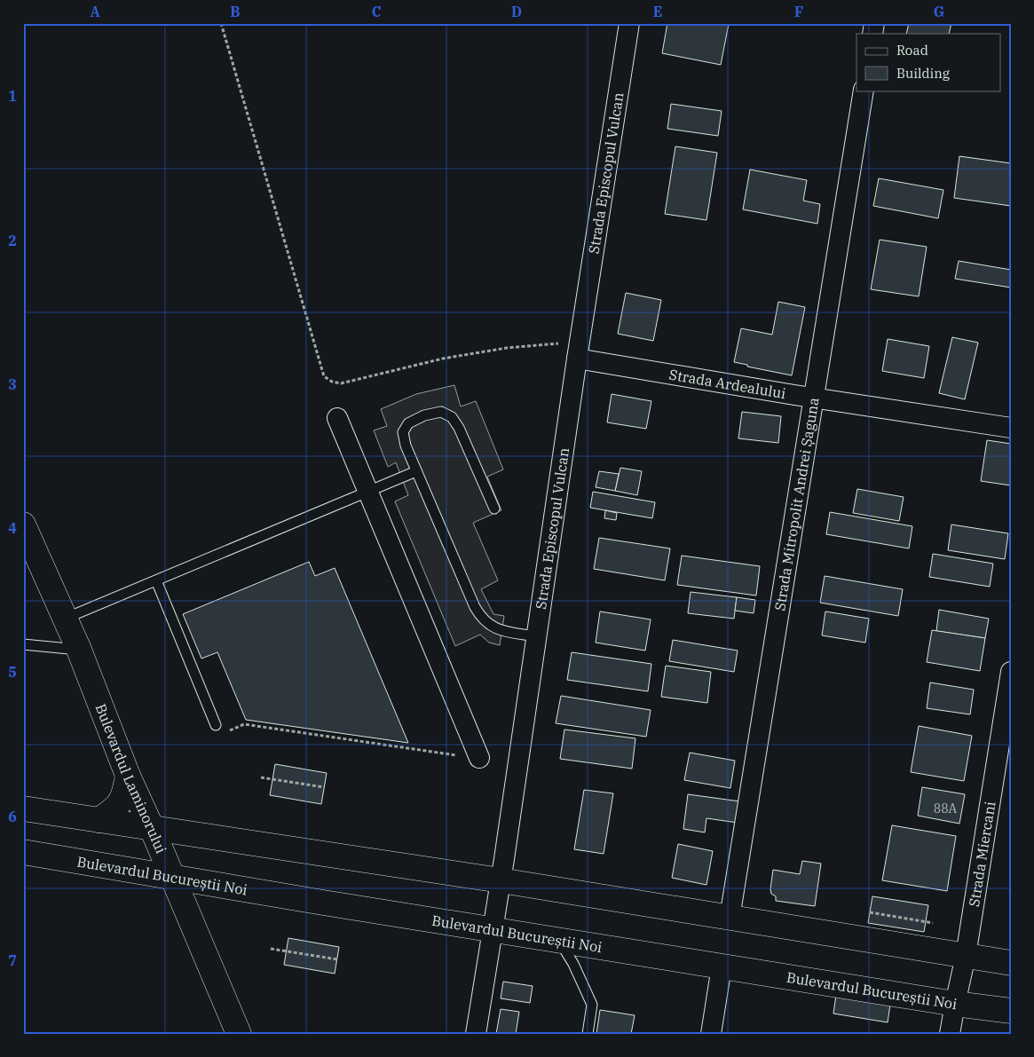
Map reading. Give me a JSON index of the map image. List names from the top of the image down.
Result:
{
  "streets": {
    "main road": ["Bulevardul Laminorului", "Bulevardul Bucureștii Noi"],
    "street": [
      "Strada Episcopul Vulcan",
      "Strada Ardealului",
      "Strada Mitropolit Andrei Șaguna",
      "Strada Miercani"
    ]
  },
  "crossings": [
    ["Strada Episcopul Vulcan", "Strada Ardealului"],
    ["Strada Episcopul Vulcan", "Bulevardul Bucureștii Noi"],
    ["Strada Ardealului", "Strada Mitropolit Andrei Șaguna"],
    ["Bulevardul Laminorului", "Bulevardul Bucureștii Noi"],
    ["Strada Miercani", "Bulevardul Bucureștii Noi"]
  ],
  "house_numbers": ["88A"],
  "legend": ["Road", "Building"],
  "grid": {
    "columns": [
      "A",
      "B",
      "C",
      "D",
      "E",
      "F",
      "G"
    ],
    "rows": [
      "1",
      "2",
      "3",
      "4",
      "5",
      "6",
      "7"
    ]
  }
}
